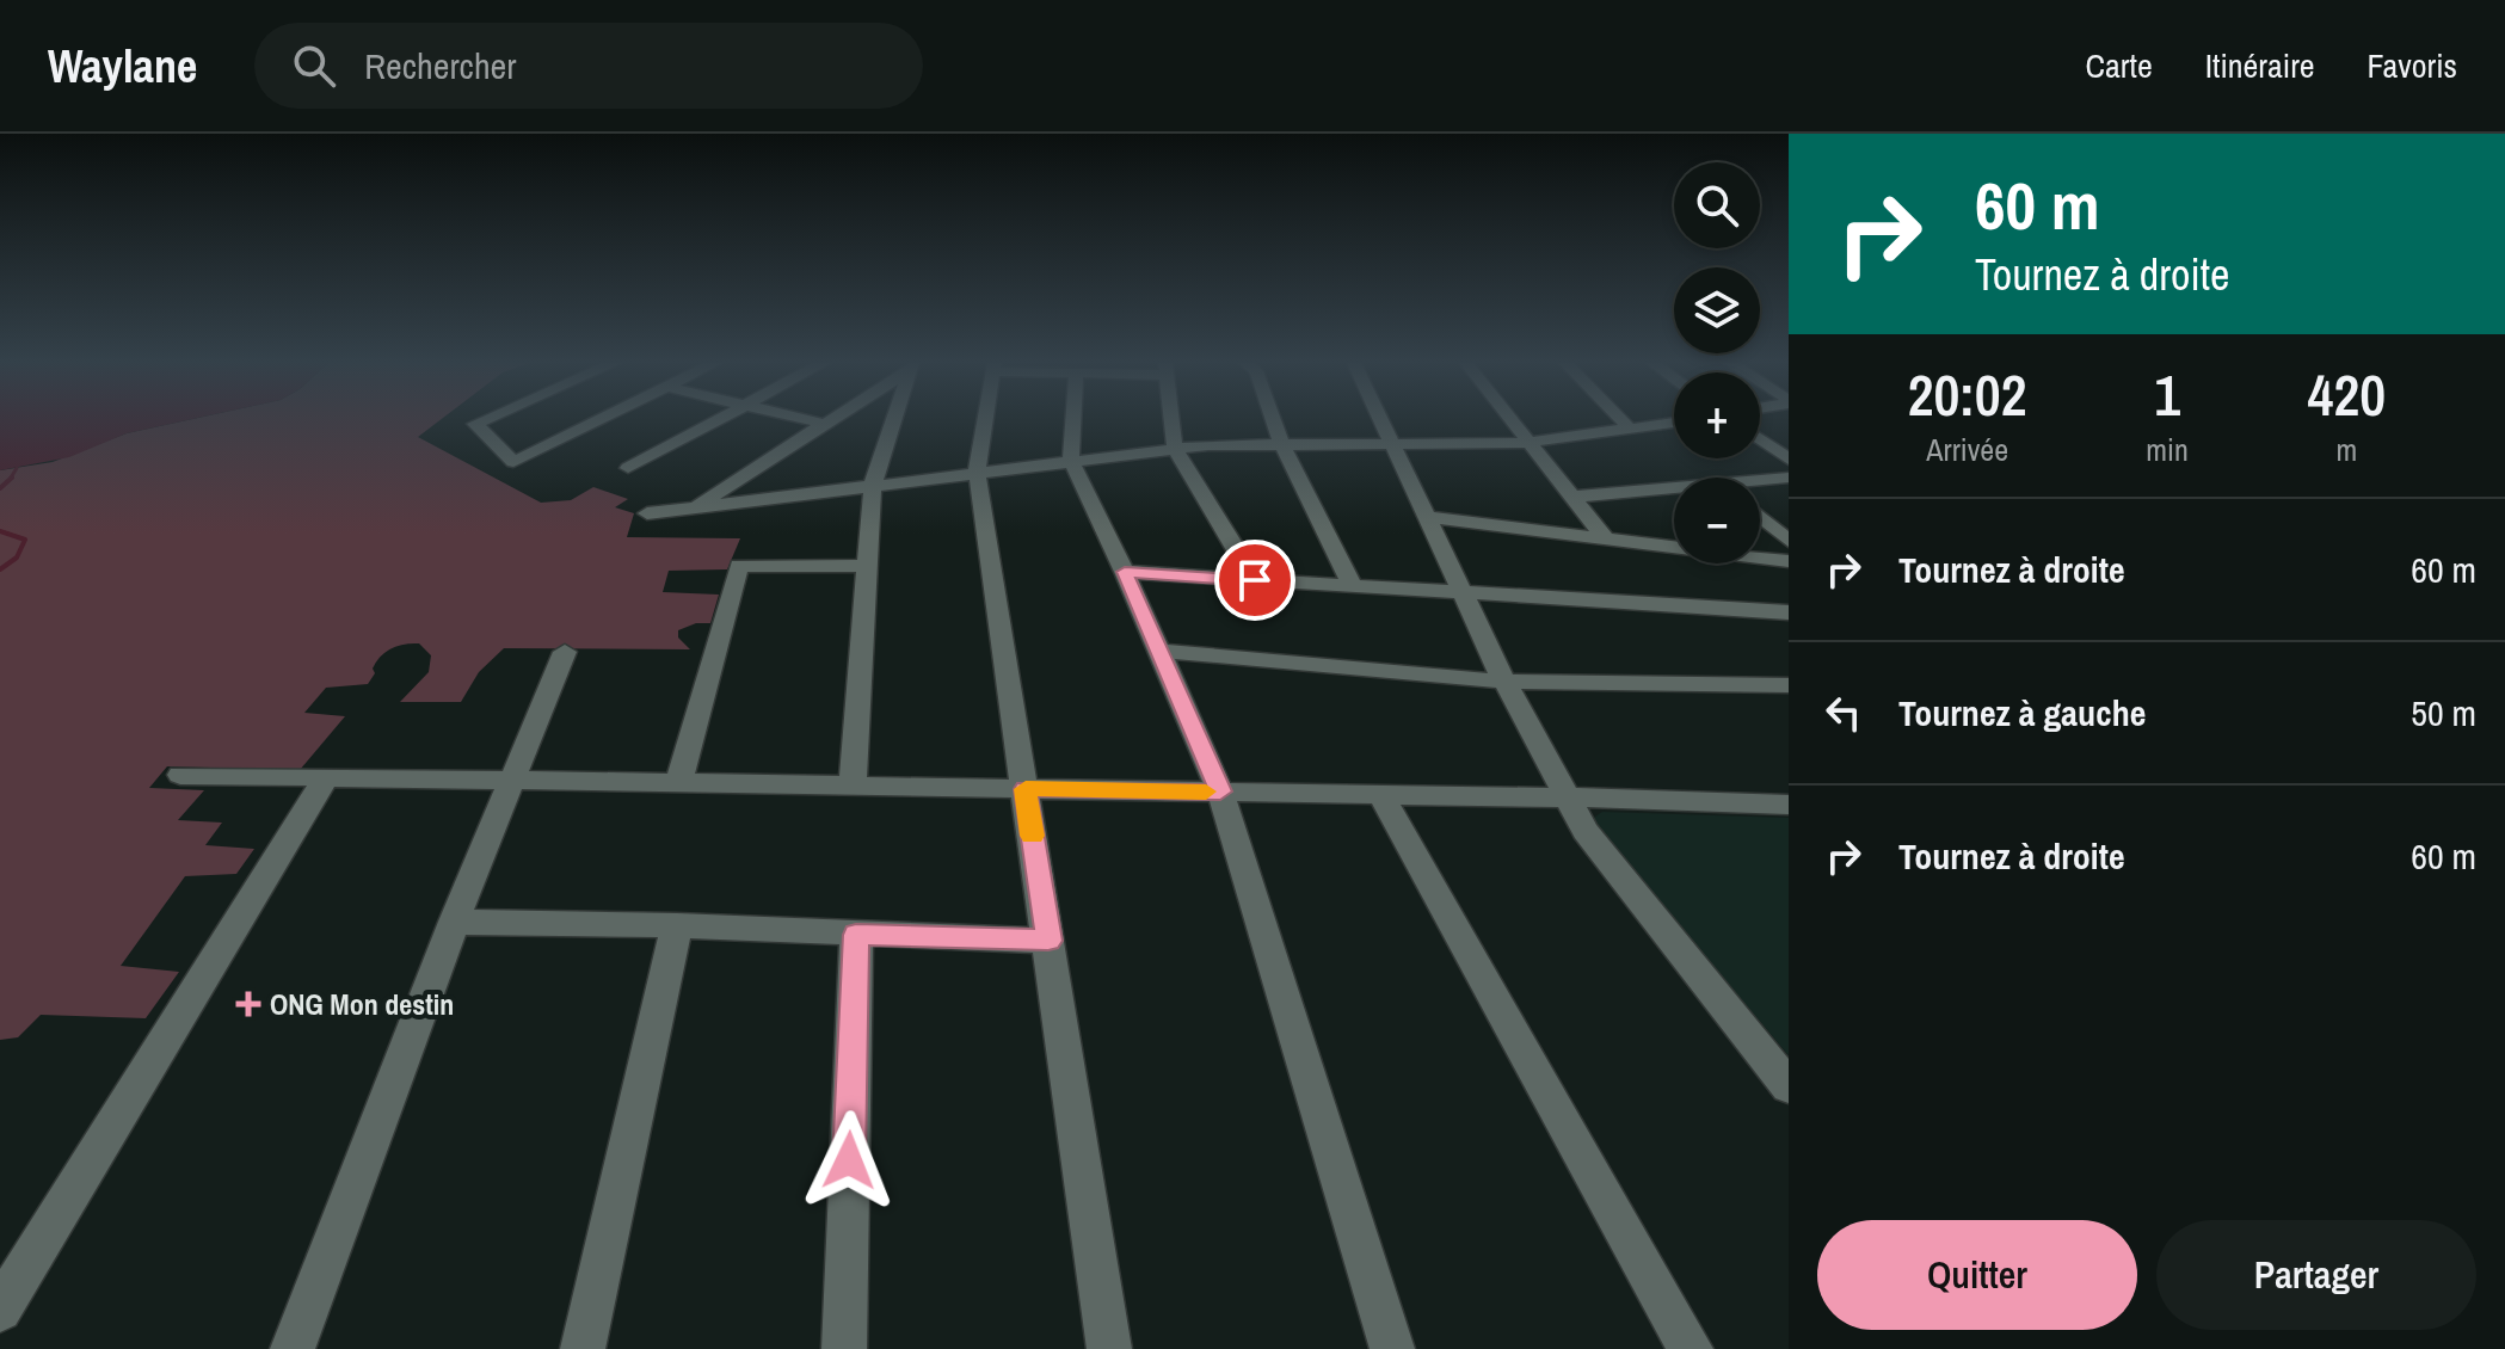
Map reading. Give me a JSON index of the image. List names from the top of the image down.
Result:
{
  "places": {
    "health": ["ONG Mon destin"]
  },
  "page": {
    "header": "Waylane",
    "search": "Rechercher",
    "nav": ["Carte", "Itinéraire", "Favoris"],
    "turn": ["60 m", "Tournez à droite"],
    "map_buttons": ["+", "−"],
    "eta": [
      "20:02",
      "Arrivée",
      "1",
      "min",
      "420",
      "m"
    ],
    "list": [
      {
        "name": "Tournez à droite",
        "value": "60 m"
      },
      {
        "name": "Tournez à gauche",
        "value": "50 m"
      },
      {
        "name": "Tournez à droite",
        "value": "60 m"
      }
    ],
    "buttons": ["Quitter", "Partager"]
  }
}
